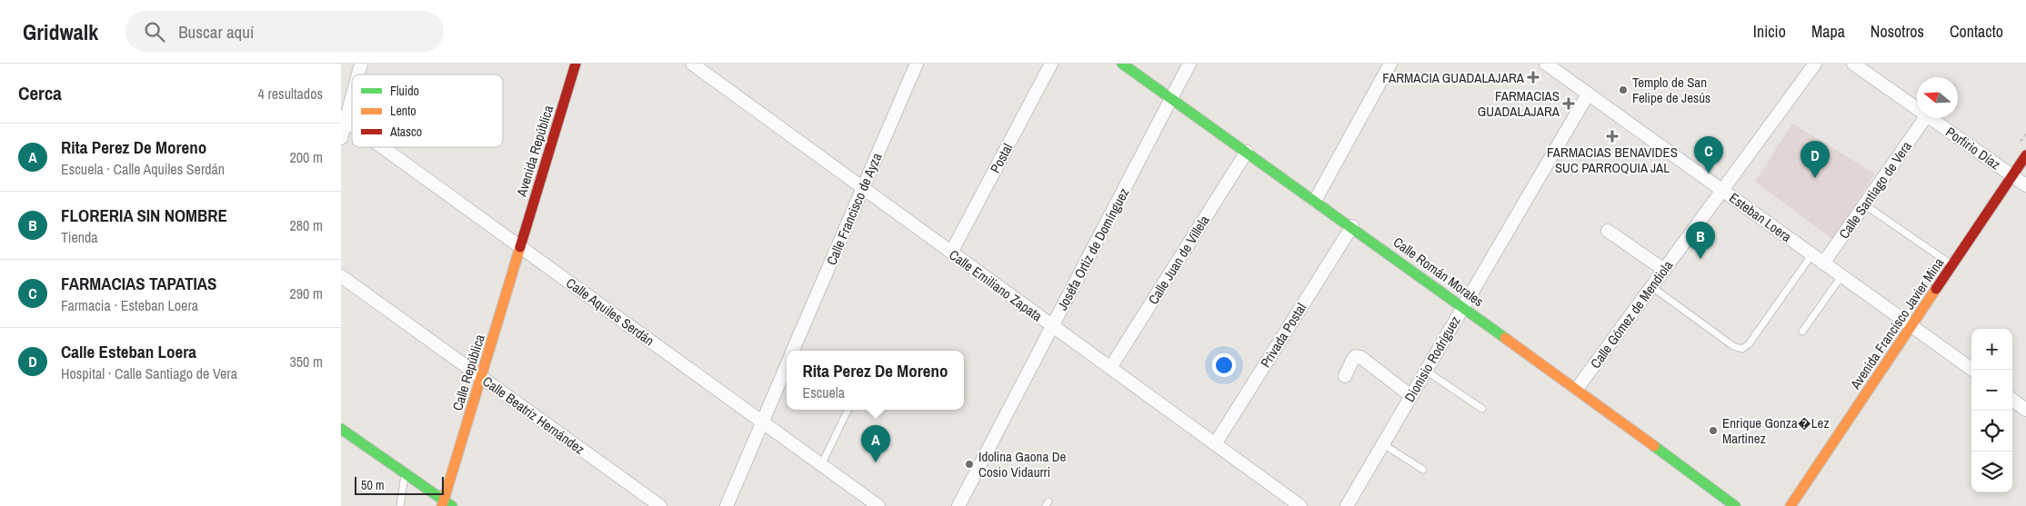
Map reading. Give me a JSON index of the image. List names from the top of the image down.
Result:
{
  "streets": {
    "street": [
      "Porfirio Díaz",
      "Avenida República",
      "Postal",
      "Calle Santiago de Vera",
      "Calle Francisco de Ayza",
      "Esteban Loera",
      "Joséfa Ortiz de Domínguez",
      "Calle Juan de Villela",
      "Calle Román Morales",
      "Calle Emiliano Zapata",
      "Calle Aquiles Serdán",
      "Calle Gómez de Mendiola",
      "Avenida Francisco Javier Mina",
      "Privada Postal",
      "Dionisio Rodríguez",
      "Calle República",
      "Calle Beatriz Hernández"
    ]
  },
  "crossings": [
    ["Porfirio Díaz", "Avenida Francisco Javier Mina"],
    ["Avenida República", "Calle Aquiles Serdán"],
    ["Avenida República", "Calle República"],
    ["Postal", "Calle Emiliano Zapata"],
    ["Calle Santiago de Vera", "Esteban Loera"],
    ["Calle Francisco de Ayza", "Calle Emiliano Zapata"],
    ["Calle Francisco de Ayza", "Calle Aquiles Serdán"],
    ["Esteban Loera", "Calle Gómez de Mendiola"],
    ["Esteban Loera", "Avenida Francisco Javier Mina"],
    ["Esteban Loera", "Dionisio Rodríguez"],
    ["Joséfa Ortiz de Domínguez", "Calle Román Morales"],
    ["Joséfa Ortiz de Domínguez", "Calle Emiliano Zapata"],
    ["Calle Juan de Villela", "Calle Román Morales"],
    ["Calle Juan de Villela", "Calle Emiliano Zapata"],
    ["Calle Román Morales", "Calle Gómez de Mendiola"],
    ["Calle Román Morales", "Privada Postal"],
    ["Calle Román Morales", "Dionisio Rodríguez"],
    ["Calle Emiliano Zapata", "Privada Postal"],
    ["Calle Aquiles Serdán", "Calle República"],
    ["Calle República", "Calle Beatriz Hernández"]
  ],
  "places": {
    "health": ["FARMACIA GUADALAJARA", "FARMACIAS GUADALAJARA", "FARMACIAS BENAVIDES SUC PARROQUIA JAL"],
    "other": ["Templo de San Felipe de Jesús", "Enrique Gonza�Lez Martinez", "Idolina Gaona De Cosio Vidaurri"]
  },
  "legend": ["Fluido", "Lento", "Atasco"],
  "scale_bar": "50 m",
  "north": "left",
  "page": {
    "header": "Gridwalk",
    "search": "Buscar aquí",
    "nav": [
      "Inicio",
      "Mapa",
      "Nosotros",
      "Contacto"
    ],
    "heading": ["Cerca", "4 resultados"],
    "list": [
      {
        "mark": "A",
        "name": "Rita Perez De Moreno",
        "note": "Escuela · Calle Aquiles Serdán",
        "value": "200 m"
      },
      {
        "mark": "B",
        "name": "FLORERIA SIN NOMBRE",
        "note": "Tienda",
        "value": "280 m"
      },
      {
        "mark": "C",
        "name": "FARMACIAS TAPATIAS",
        "note": "Farmacia · Esteban Loera",
        "value": "290 m"
      },
      {
        "mark": "D",
        "name": "Calle Esteban Loera",
        "note": "Hospital · Calle Santiago de Vera",
        "value": "350 m"
      }
    ],
    "pins": [
      "C",
      "D",
      "B",
      "A"
    ],
    "map_buttons": ["+", "−"],
    "popup": ["Rita Perez De Moreno", "Escuela"],
    "scale": "50 m"
  }
}
